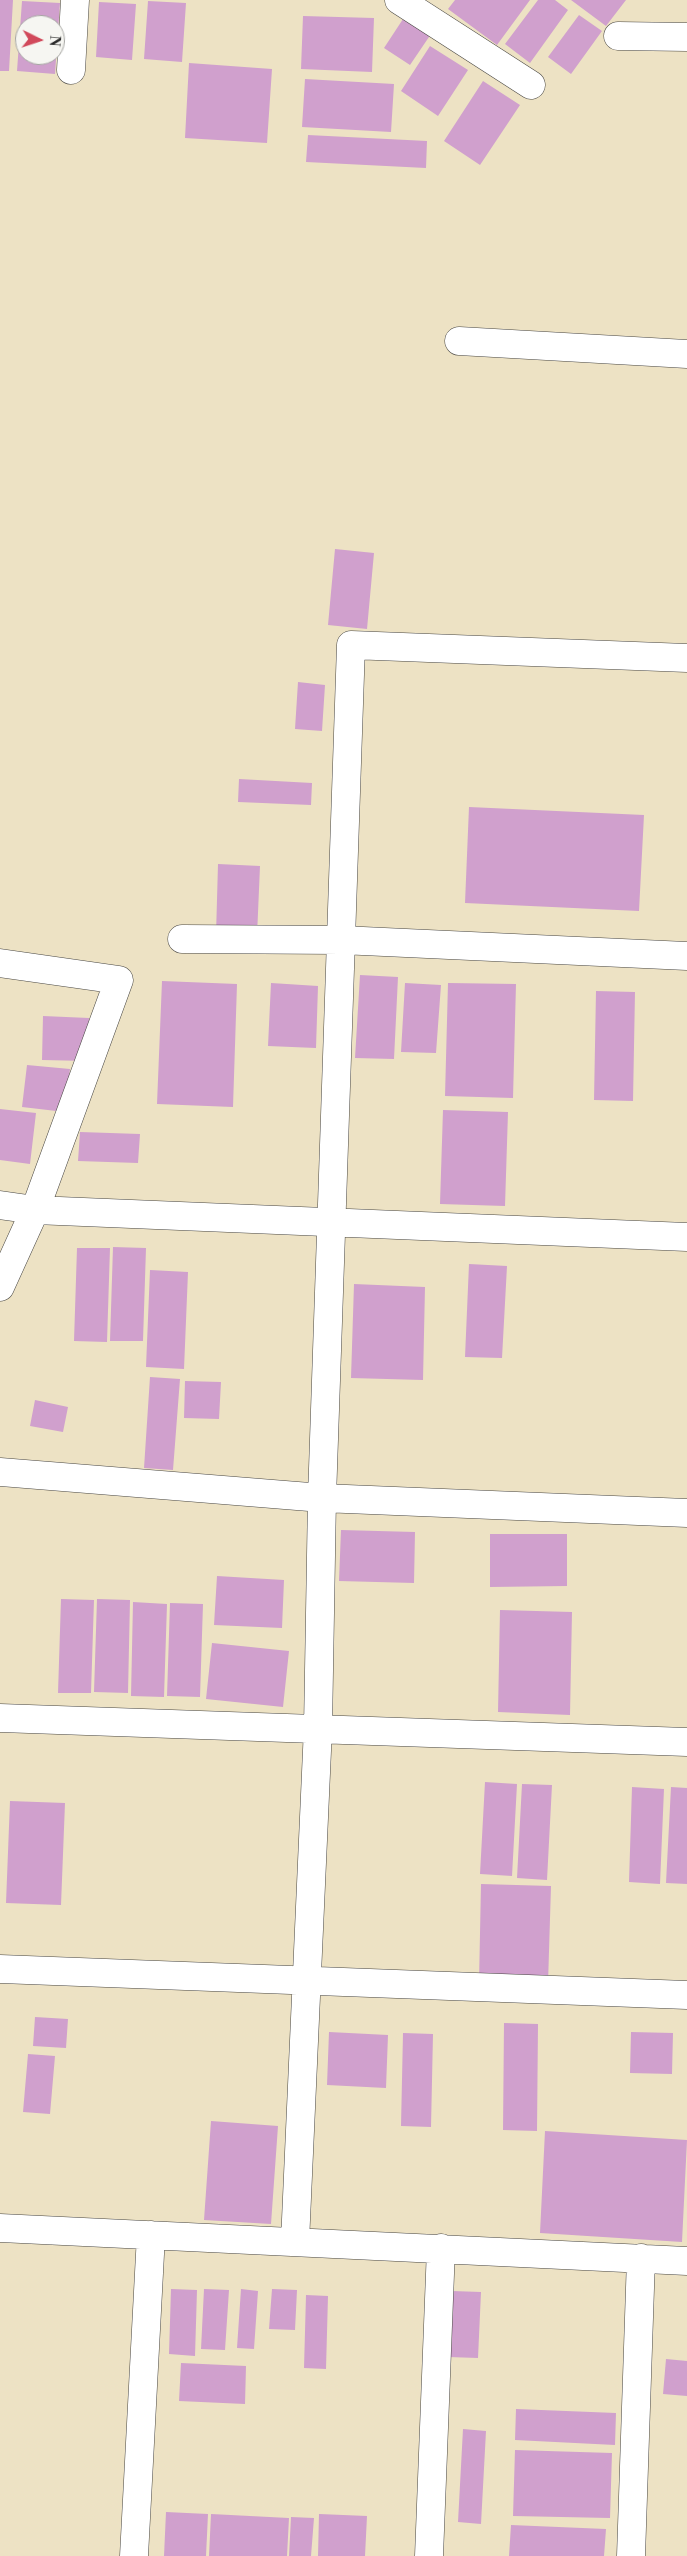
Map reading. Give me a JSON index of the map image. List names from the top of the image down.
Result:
{
  "north": "right"
}
